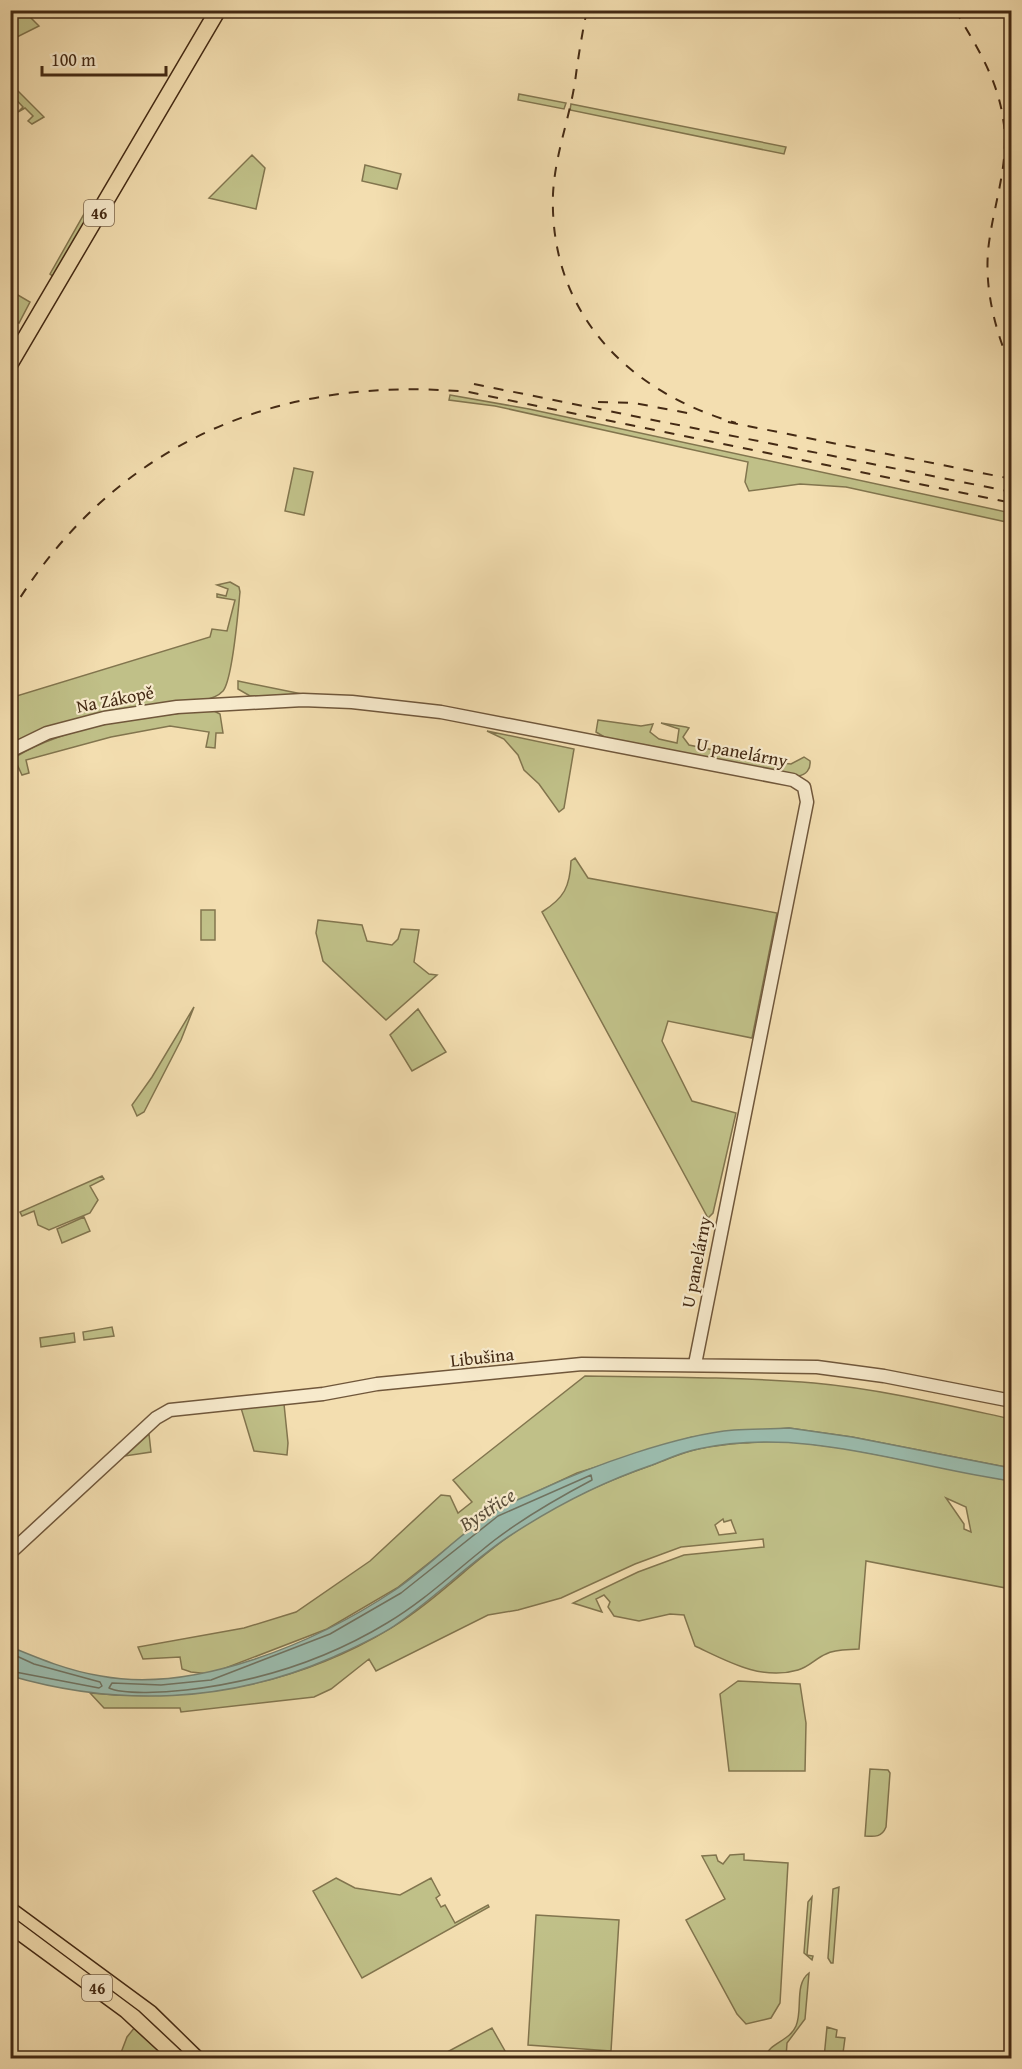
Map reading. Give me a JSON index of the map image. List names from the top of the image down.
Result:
{
  "streets": {
    "main road": ["46"],
    "street": ["Na Zákopě", "U panelárny", "Libušina"]
  },
  "crossings": [
    ["Na Zákopě", "U panelárny"],
    ["U panelárny", "Libušina"]
  ],
  "water": ["Bystřice"],
  "scale_bar": "100 m"
}
